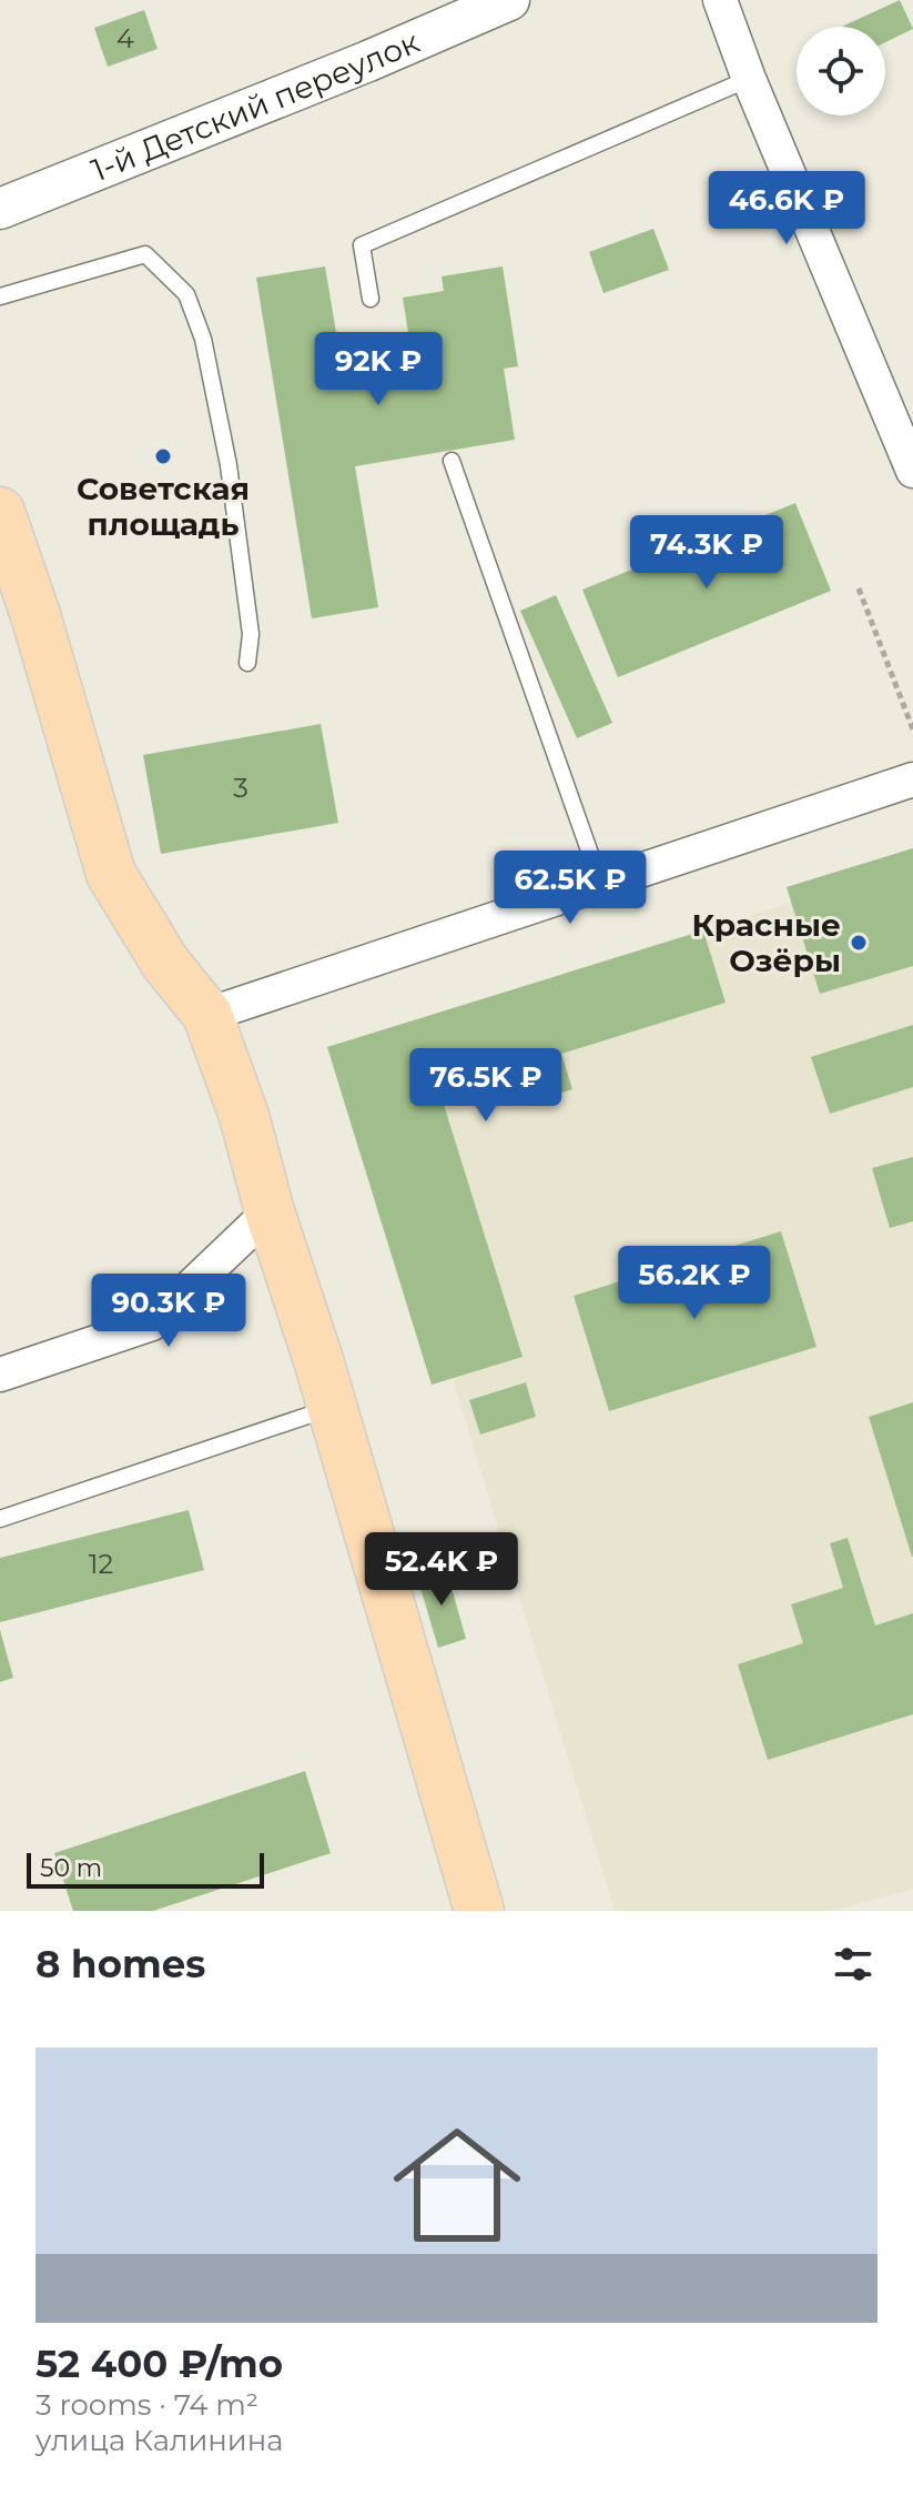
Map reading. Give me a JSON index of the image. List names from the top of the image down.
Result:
{
  "streets": {
    "street": ["1-й Детский переулок"]
  },
  "places": ["Советская площадь", "Красные Озёры"],
  "house_numbers": ["4", "3", "12"],
  "scale_bar": "50 m",
  "page": {
    "price": [
      "46.6K ₽",
      "92K ₽",
      "74.3K ₽",
      "62.5K ₽",
      "76.5K ₽",
      "56.2K ₽",
      "90.3K ₽",
      "52.4K ₽"
    ],
    "scale": "50 m",
    "heading": "8 homes",
    "list": [
      {
        "name": "52 400 ₽/mo",
        "note": "3 rooms · 74 m² · улица Калинина"
      }
    ]
  }
}
